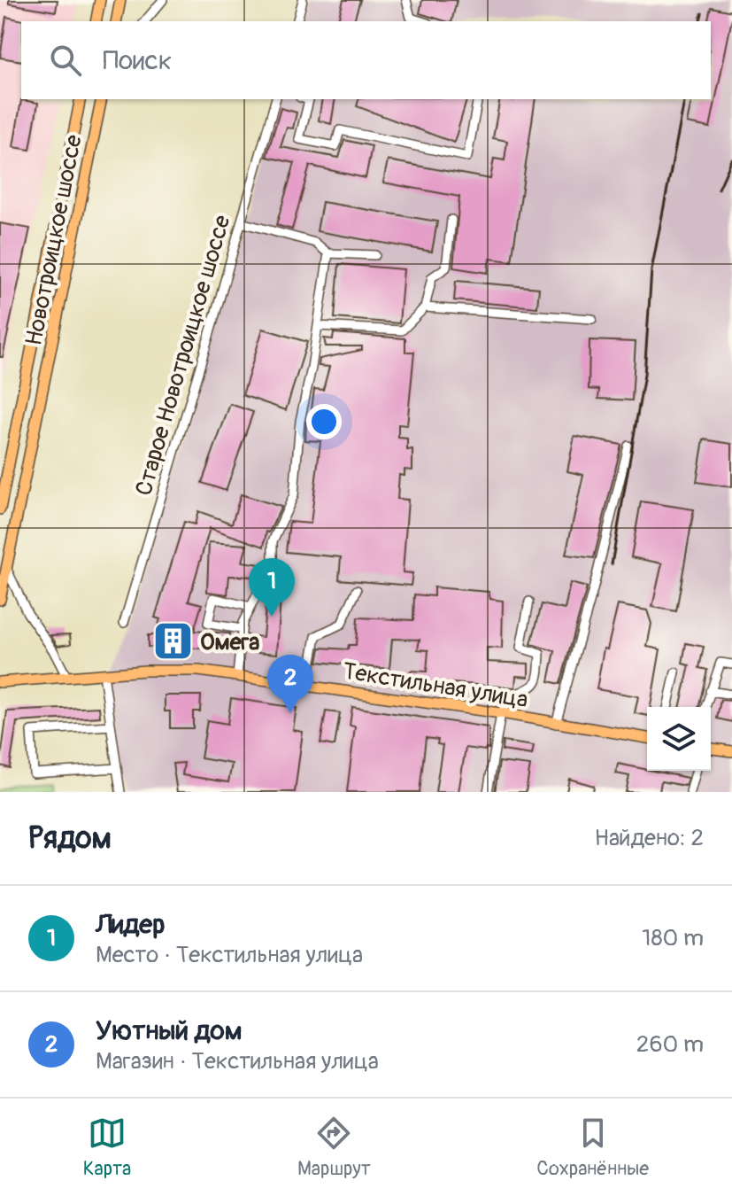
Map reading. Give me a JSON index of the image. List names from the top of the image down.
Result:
{
  "streets": {
    "main road": ["Новотроицкое шоссе", "Текстильная улица"],
    "street": ["Старое Новотроицкое шоссе"]
  },
  "places": {
    "building": ["Омега"]
  },
  "page": {
    "search": "Поиск",
    "pins": ["1", "2"],
    "heading": ["Рядом", "Найдено: 2"],
    "list": [
      {
        "mark": "1",
        "name": "Лидер",
        "note": "Место · Текстильная улица",
        "value": "180 m"
      },
      {
        "mark": "2",
        "name": "Уютный дом",
        "note": "Магазин · Текстильная улица",
        "value": "260 m"
      }
    ],
    "nav": ["Карта", "Маршрут", "Сохранённые"]
  }
}
